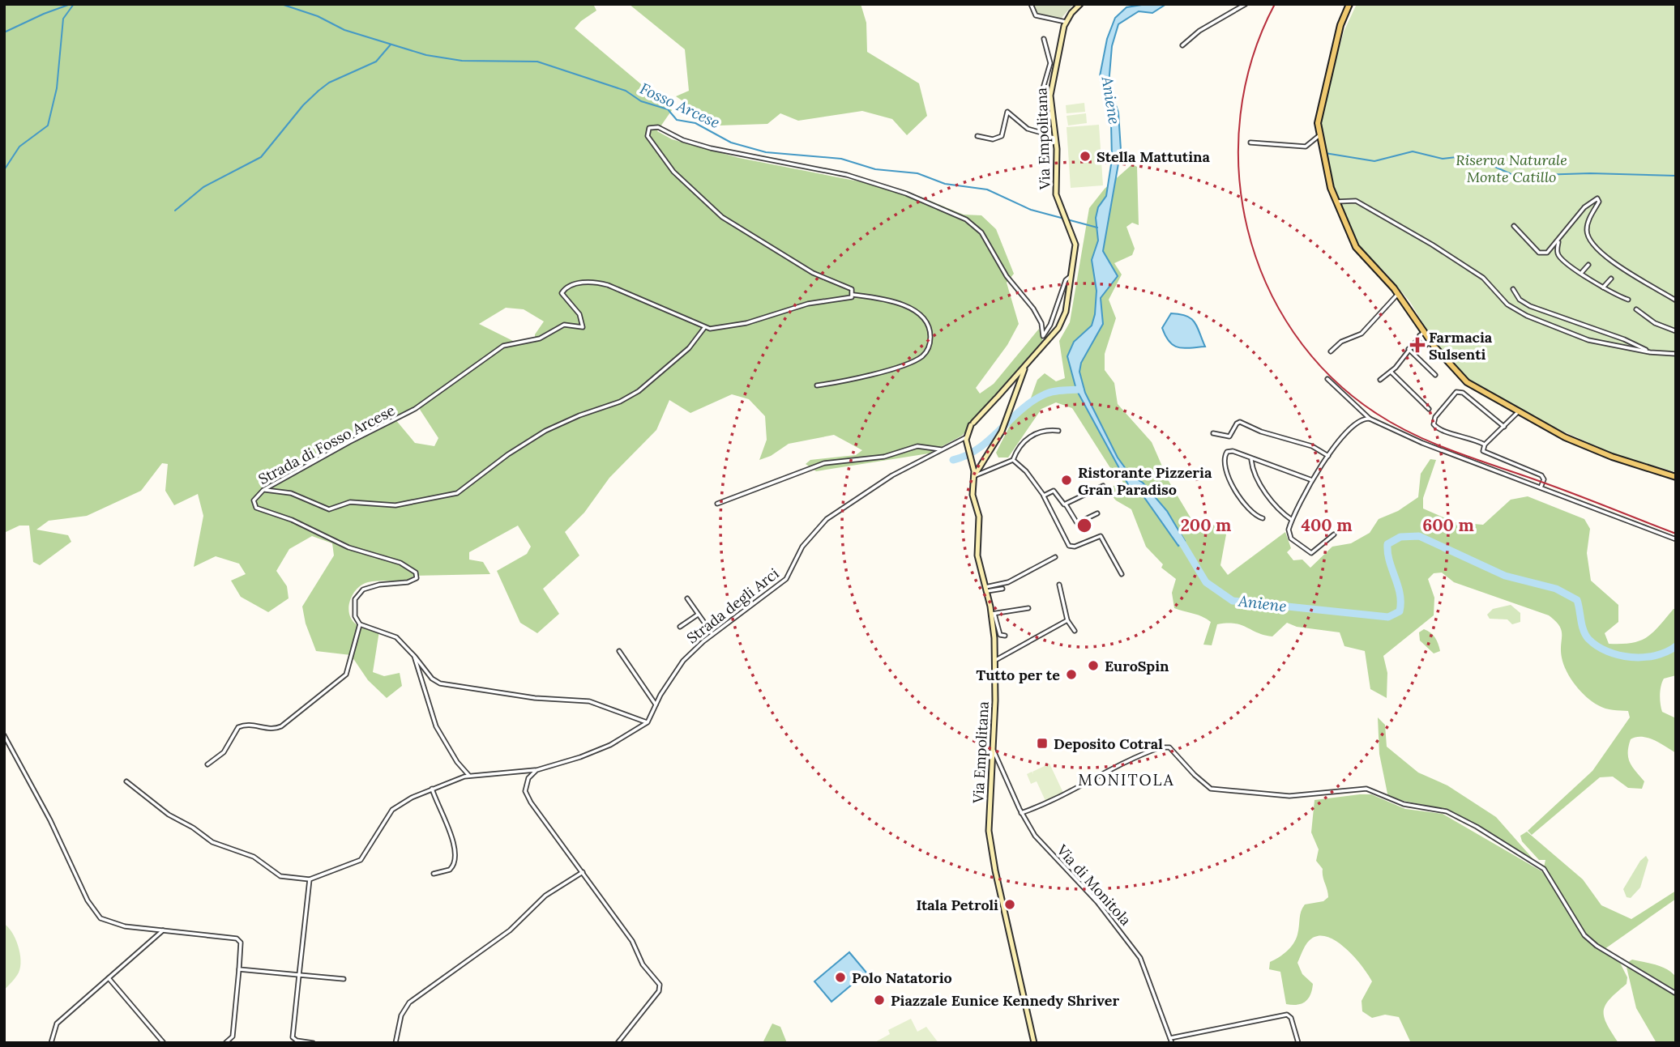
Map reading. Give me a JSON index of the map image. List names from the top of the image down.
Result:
{
  "streets": {
    "main road": ["Via Empolitana"],
    "street": ["Strada di Fosso Arcese", "Strada degli Arci", "Via di Monitola"]
  },
  "crossings": [
    ["Via Empolitana", "Strada degli Arci"],
    ["Via Empolitana", "Via di Monitola"]
  ],
  "districts": ["MONITOLA"],
  "water": ["Aniene", "Fosso Arcese"],
  "parks": ["Riserva Naturale Monte Catillo"],
  "places": {
    "other": [
      "Stella Mattutina",
      "Ristorante Pizzeria Gran Paradiso",
      "EuroSpin",
      "Tutto per te",
      "Itala Petroli",
      "Polo Natatorio",
      "Piazzale Eunice Kennedy Shriver"
    ],
    "health": ["Farmacia Sulsenti"],
    "transit": ["Deposito Cotral"]
  },
  "rings": ["200 m", "400 m", "600 m"]
}
